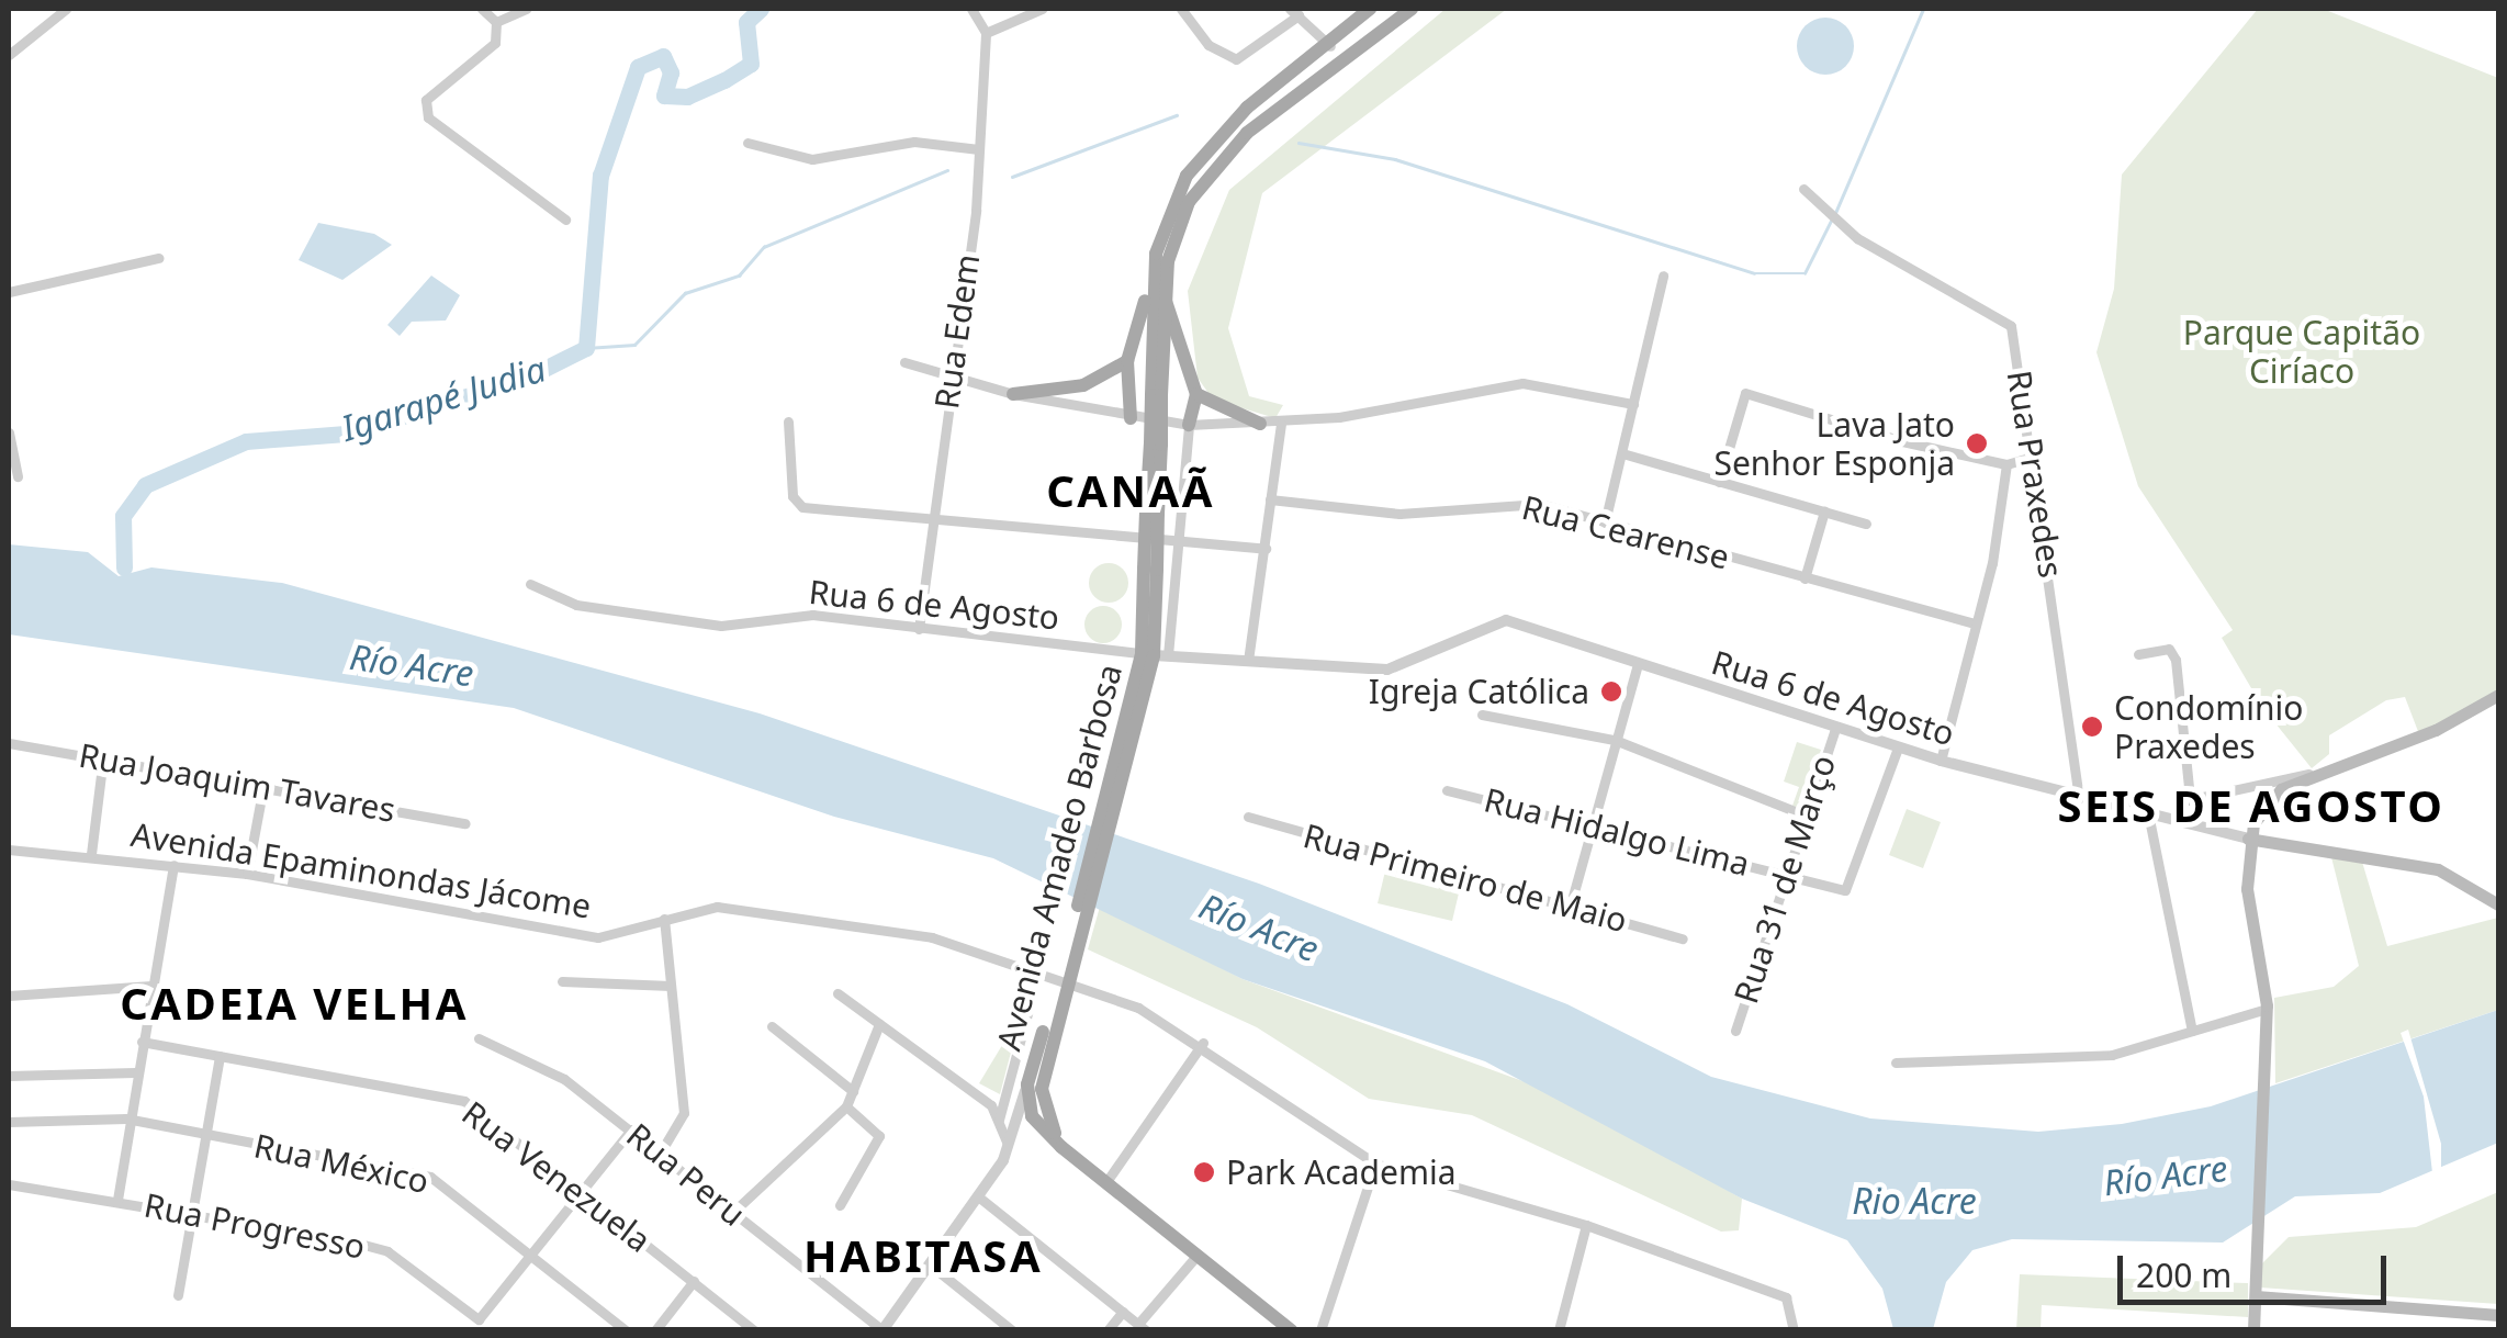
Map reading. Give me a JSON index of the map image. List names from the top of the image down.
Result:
{
  "streets": {
    "main road": ["Rua 6 de Agosto", "Avenida Amadeo Barbosa"],
    "street": [
      "Rua Edem",
      "Rua Praxedes",
      "Rua Cearense",
      "Rua Joaquim Tavares",
      "Rua Hidalgo Lima",
      "Avenida Epaminondas Jácome",
      "Rua Primeiro de Maio",
      "Rua 31 de Março",
      "Rua México",
      "Rua Peru",
      "Rua Venezuela",
      "Rua Progresso"
    ]
  },
  "crossings": [
    ["Rua Edem", "Rua 6 de Agosto"],
    ["Rua Praxedes", "Rua 6 de Agosto"],
    ["Rua 6 de Agosto", "Rua Hidalgo Lima"],
    ["Rua 6 de Agosto", "Avenida Amadeo Barbosa"],
    ["Rua 6 de Agosto", "Rua 31 de Março"],
    ["Rua Hidalgo Lima", "Rua 31 de Março"],
    ["Rua México", "Rua Progresso"]
  ],
  "districts": [
    "CANAÃ",
    "SEIS DE AGOSTO",
    "CADEIA VELHA",
    "HABITASA"
  ],
  "water": ["Igarapé Judia", "Río Acre", "Rio Acre"],
  "parks": ["Parque Capitão Ciríaco"],
  "places": [
    "Lava Jato Senhor Esponja",
    "Igreja Católica",
    "Condomínio Praxedes",
    "Park Academia"
  ],
  "scale_bar": "200 m"
}
